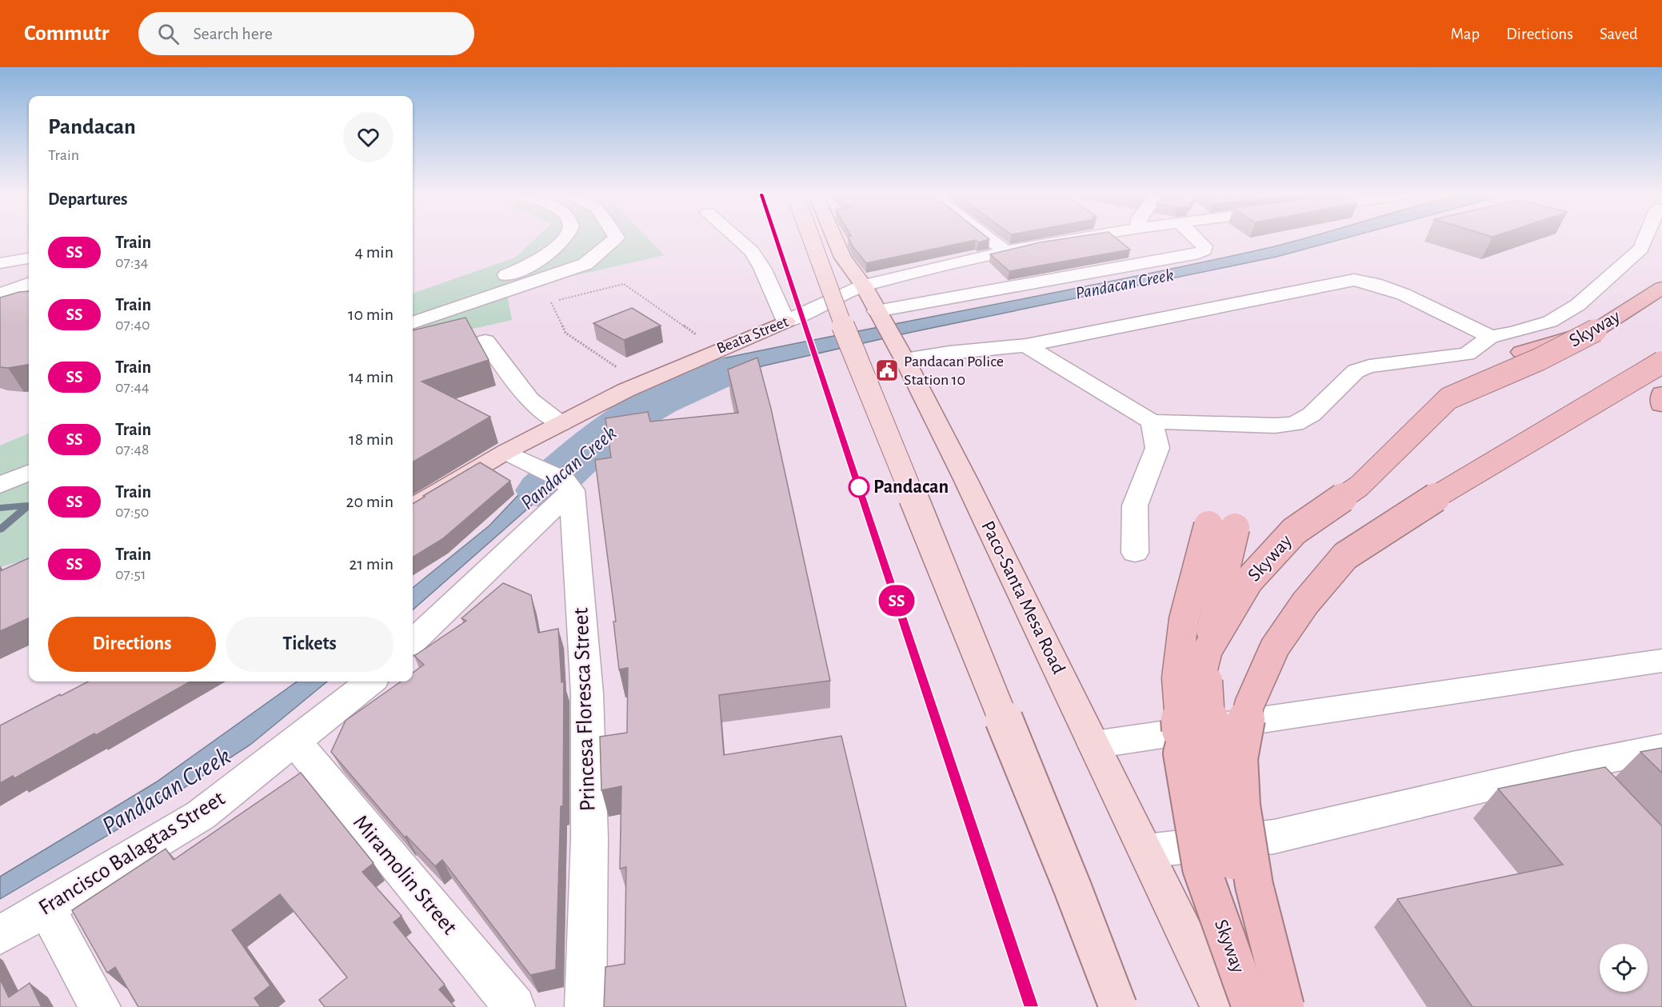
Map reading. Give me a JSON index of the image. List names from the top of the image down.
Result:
{
  "streets": {
    "highway": ["Skyway"],
    "main road": ["Beata Street", "Paco-Santa Mesa Road"],
    "street": ["Princesa Floresca Street", "Francisco Balagtas Street", "Miramolin Street"]
  },
  "crossings": [
    ["Beata Street", "Paco-Santa Mesa Road"],
    ["Francisco Balagtas Street", "Miramolin Street"]
  ],
  "water": ["Pandacan Creek"],
  "places": {
    "public building": ["Pandacan Police Station 10"],
    "other": ["Pandacan"]
  },
  "page": {
    "header": "Commutr",
    "search": "Search here",
    "nav": ["Map", "Directions", "Saved"],
    "on_map": "SS",
    "heading": [
      ["Pandacan", "Train"],
      "Departures"
    ],
    "list": [
      {
        "mark": "SS",
        "name": "Train",
        "note": "07:34",
        "value": "4 min"
      },
      {
        "mark": "SS",
        "name": "Train",
        "note": "07:40",
        "value": "10 min"
      },
      {
        "mark": "SS",
        "name": "Train",
        "note": "07:44",
        "value": "14 min"
      },
      {
        "mark": "SS",
        "name": "Train",
        "note": "07:48",
        "value": "18 min"
      },
      {
        "mark": "SS",
        "name": "Train",
        "note": "07:50",
        "value": "20 min"
      },
      {
        "mark": "SS",
        "name": "Train",
        "note": "07:51",
        "value": "21 min"
      }
    ],
    "buttons": ["Directions", "Tickets"]
  }
}
